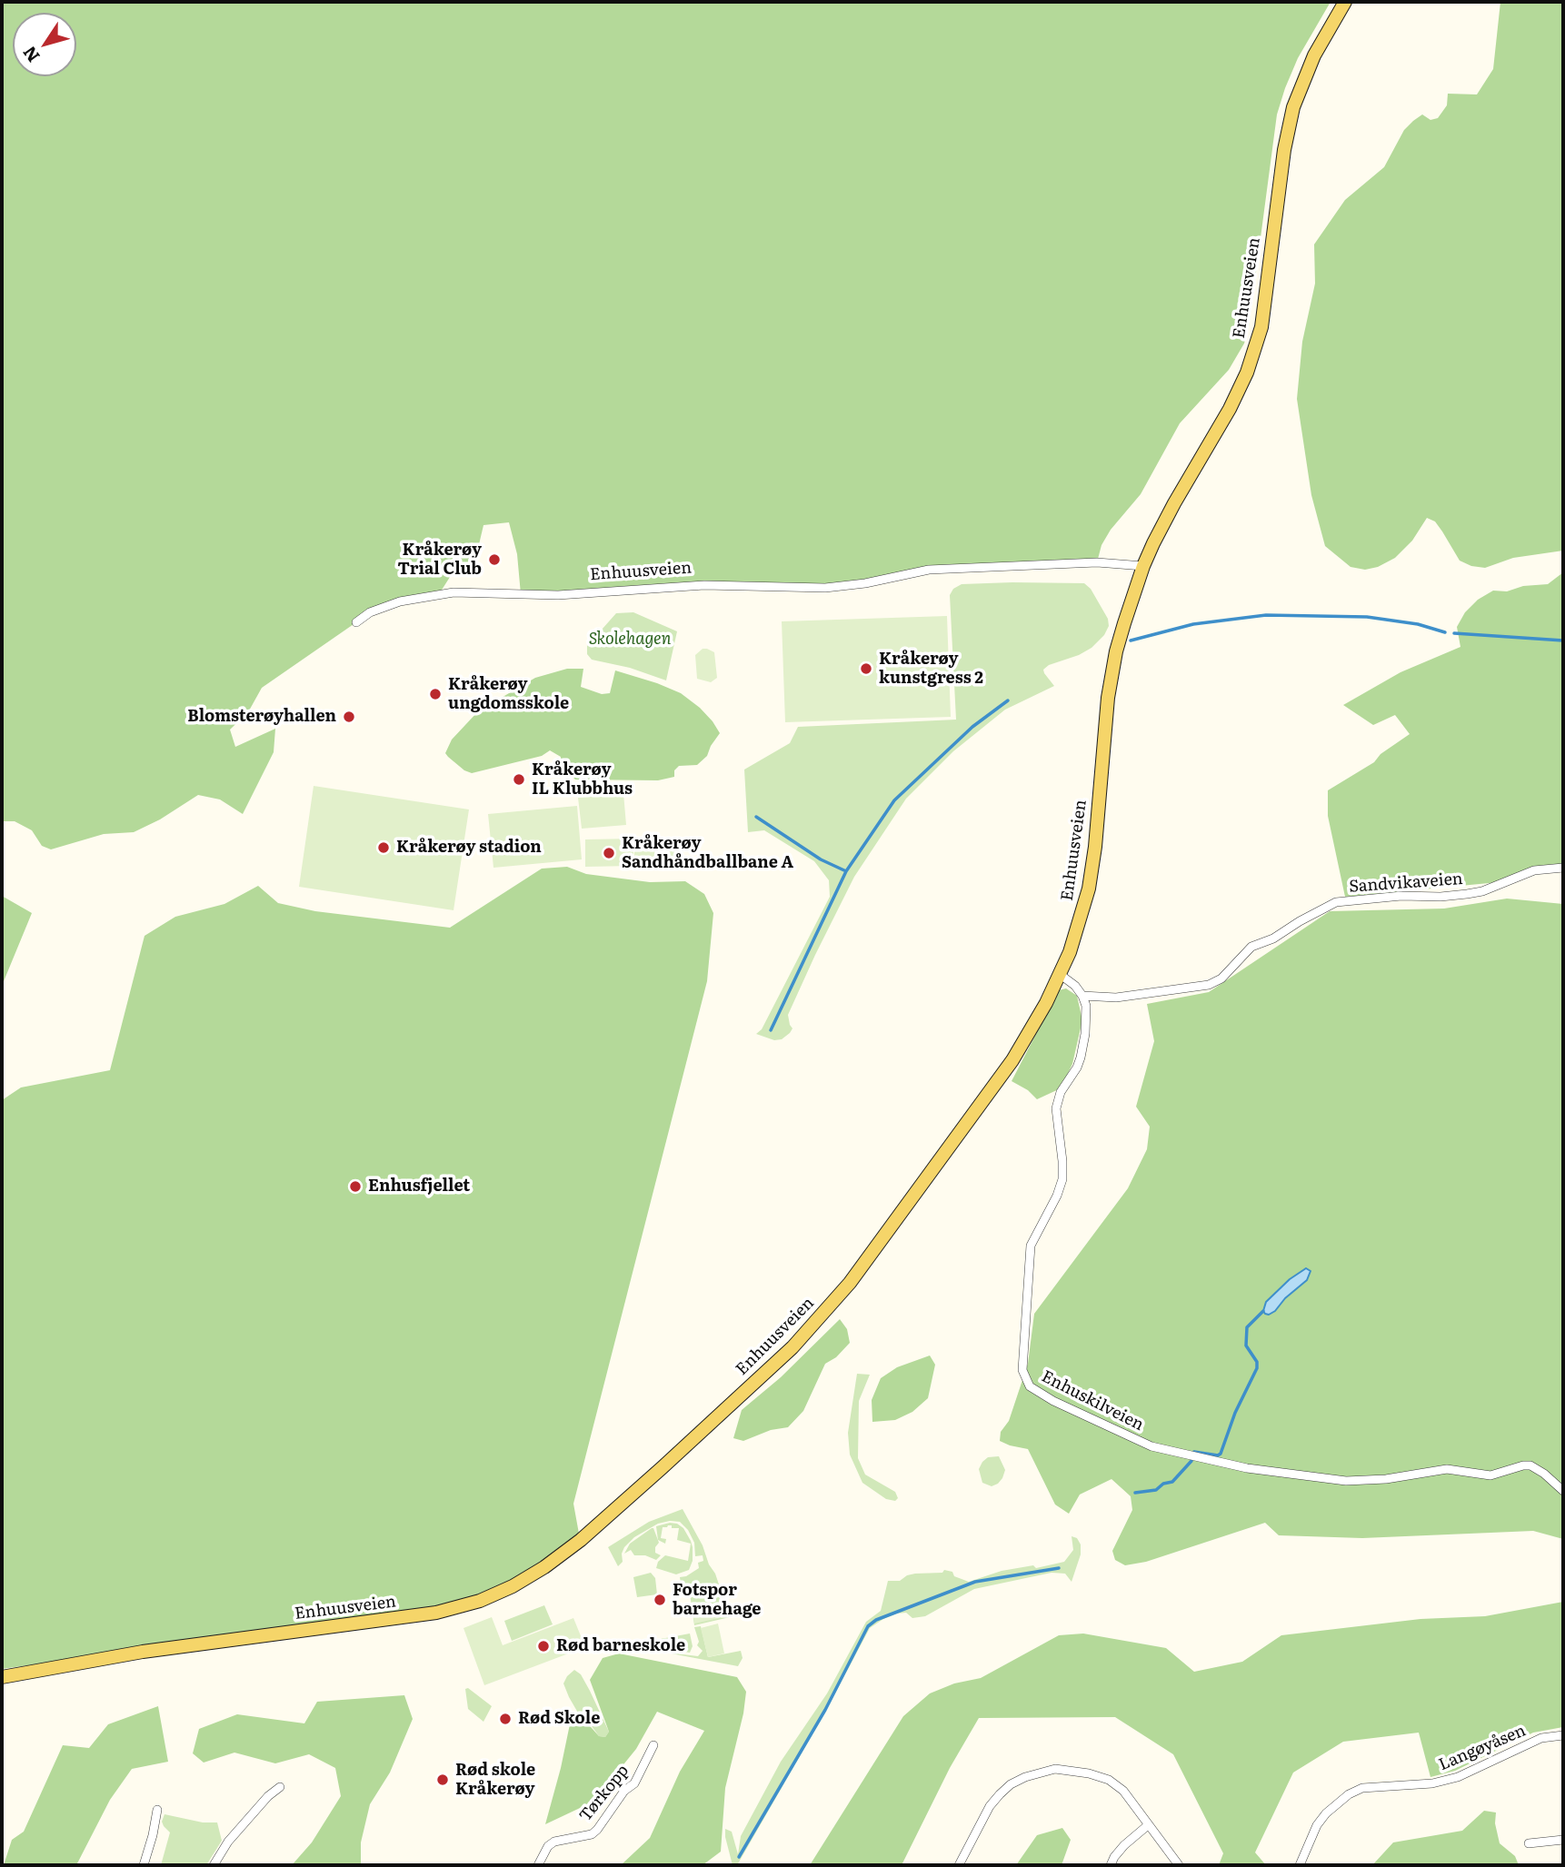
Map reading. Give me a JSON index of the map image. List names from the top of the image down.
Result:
{
  "streets": {
    "main road": ["Enhuusveien"],
    "street": [
      "Sandvikaveien",
      "Enhuskilveien",
      "Langøyåsen",
      "Tørkopp"
    ]
  },
  "crossings": [
    ["Sandvikaveien", "Enhuskilveien"]
  ],
  "parks": ["Skolehagen"],
  "places": [
    "Kråkerøy Trial Club",
    "Kråkerøy kunstgress 2",
    "Kråkerøy ungdomsskole",
    "Blomsterøyhallen",
    "Kråkerøy IL Klubbhus",
    "Kråkerøy stadion",
    "Kråkerøy Sandhåndballbane A",
    "Enhusfjellet",
    "Fotspor barnehage",
    "Rød barneskole",
    "Rød Skole",
    "Rød skole Kråkerøy"
  ],
  "north": "bottom left"
}
